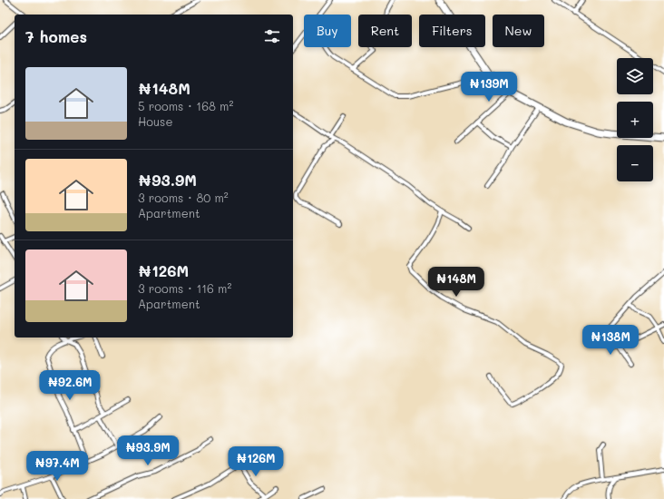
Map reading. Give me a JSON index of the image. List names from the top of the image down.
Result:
{
  "page": {
    "chip": [
      "Buy",
      "Rent",
      "Filters",
      "New"
    ],
    "heading": "7 homes",
    "map_buttons": ["+", "−"],
    "list": [
      {
        "name": "₦148M",
        "note": "5 rooms · 168 m² · House"
      },
      {
        "name": "₦93.9M",
        "note": "3 rooms · 80 m² · Apartment"
      },
      {
        "name": "₦126M",
        "note": "3 rooms · 116 m² · Apartment"
      }
    ],
    "price": [
      "₦139M",
      "₦148M",
      "₦138M",
      "₦92.6M",
      "₦93.9M",
      "₦126M",
      "₦97.4M"
    ]
  }
}
